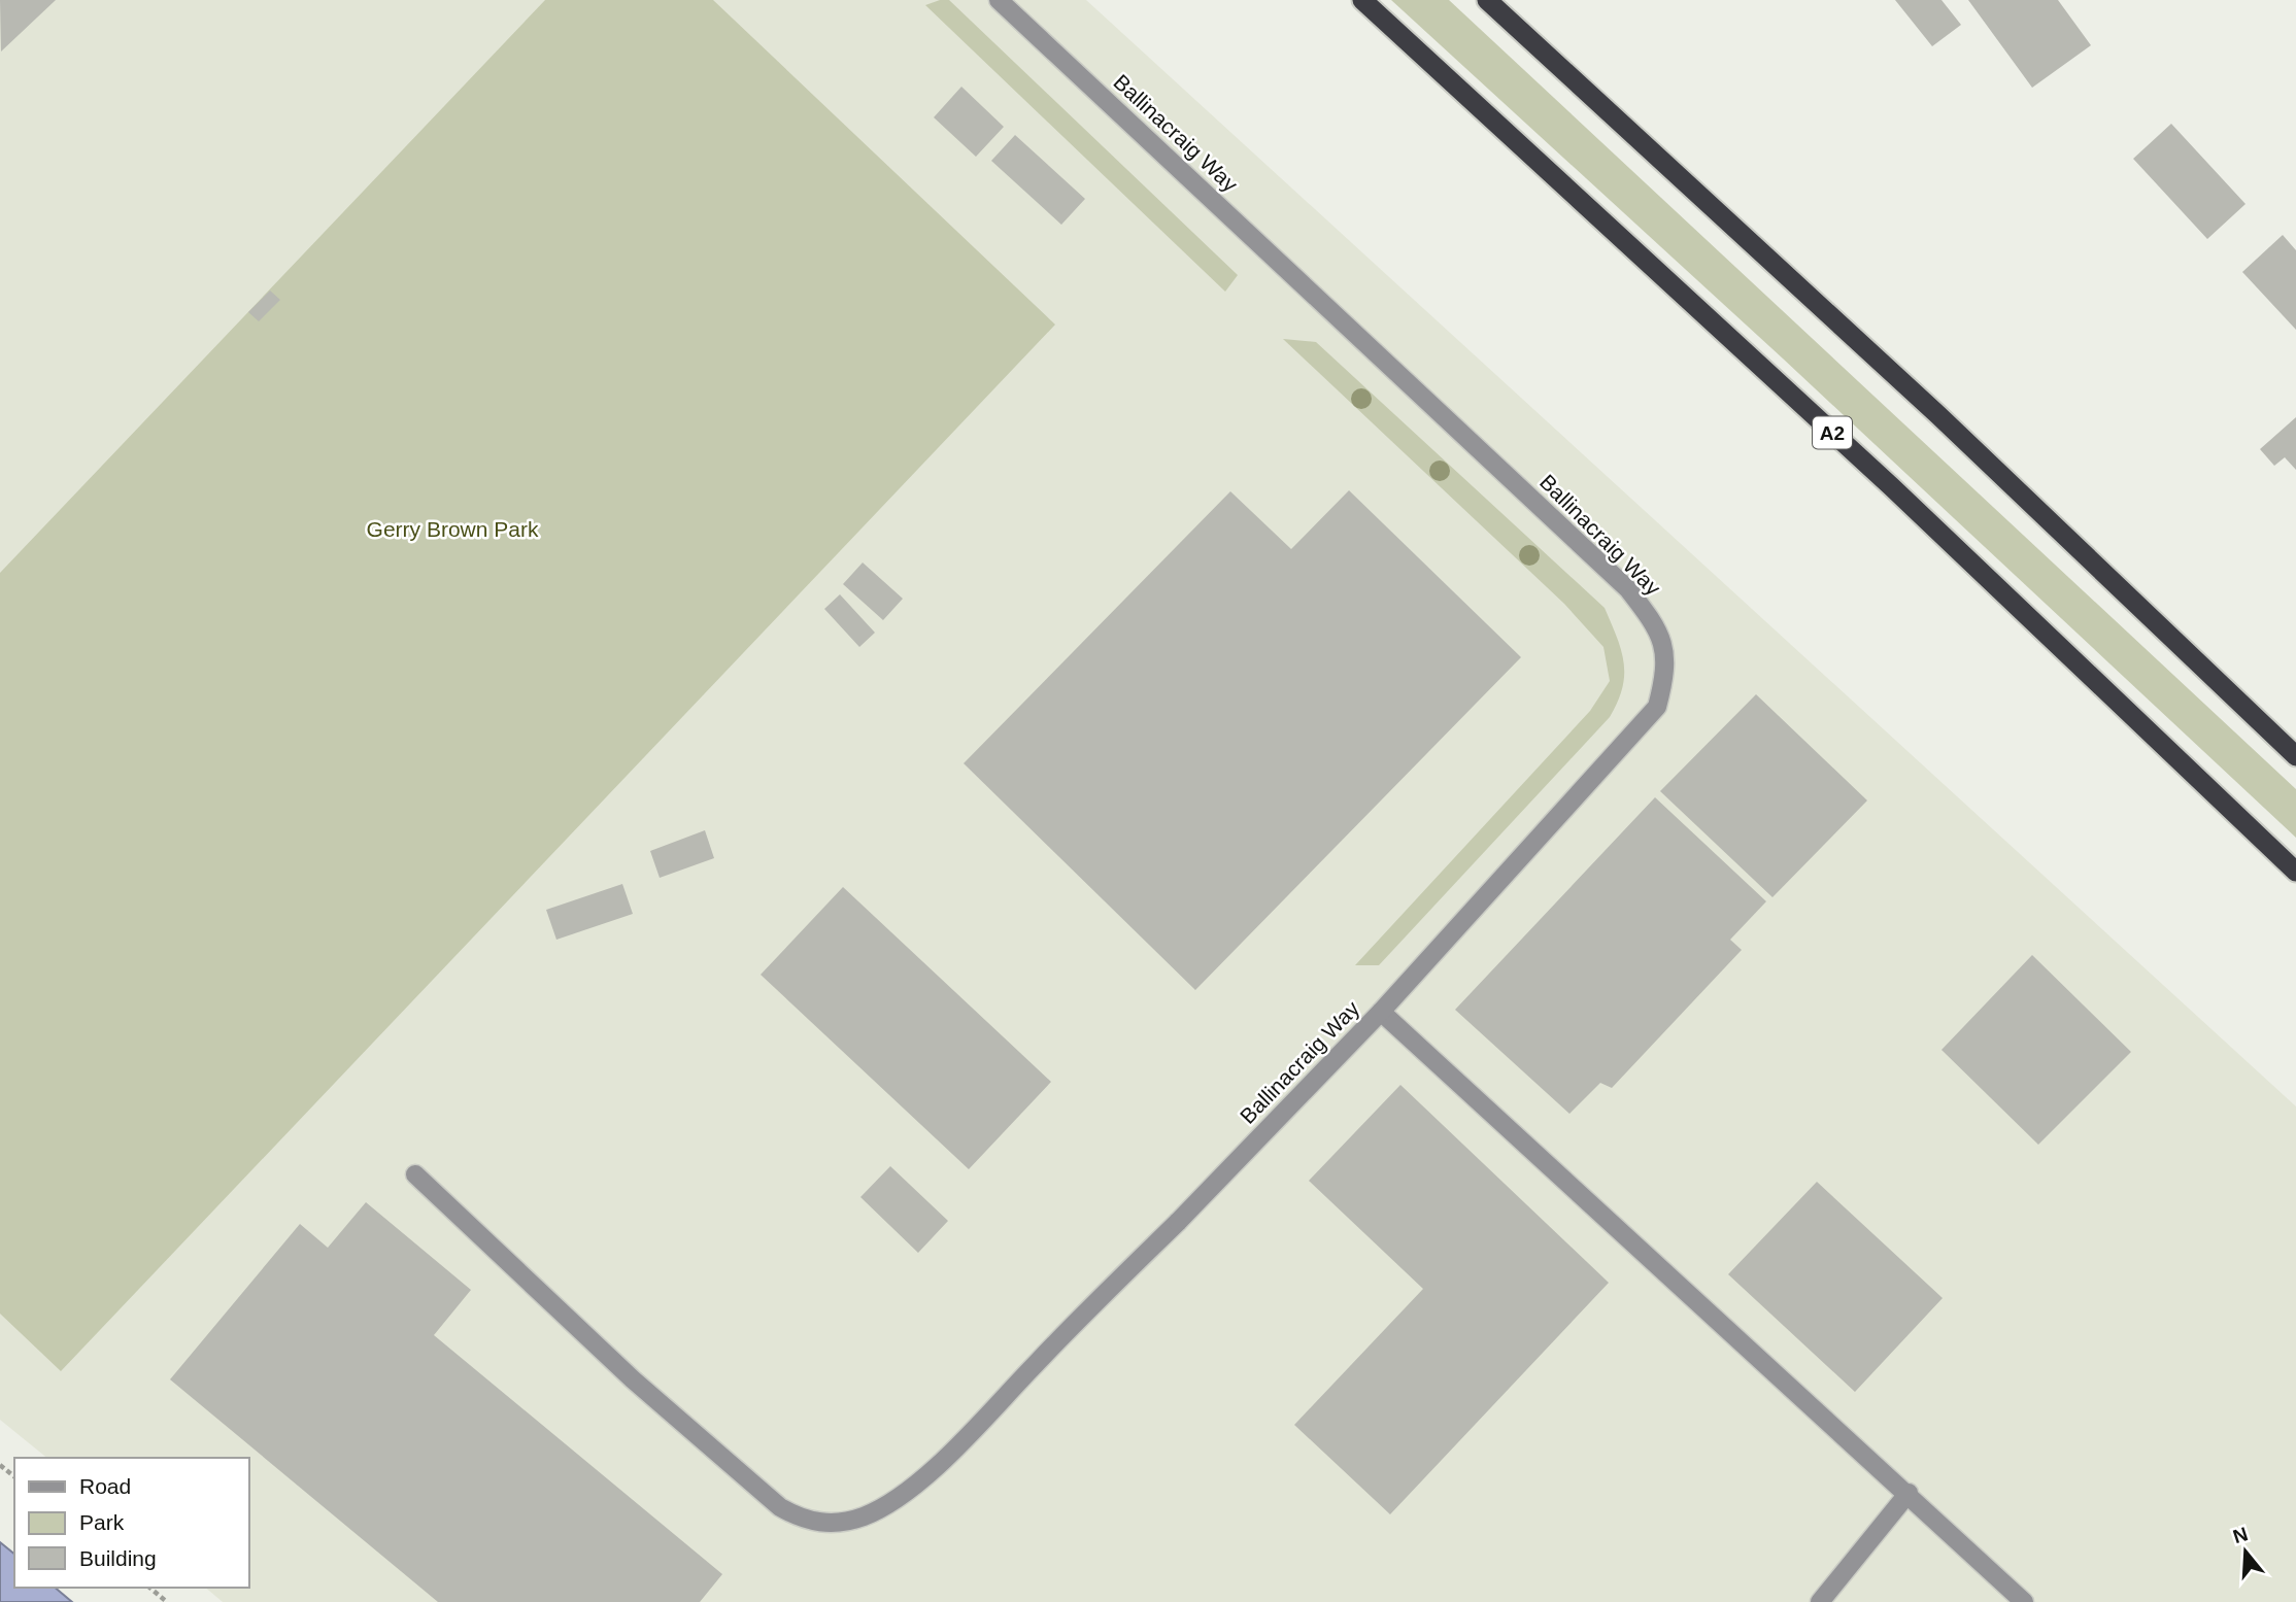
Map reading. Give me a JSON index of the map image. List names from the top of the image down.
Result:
{
  "streets": {
    "highway": ["A2"],
    "street": ["Ballinacraig Way"]
  },
  "parks": ["Gerry Brown Park"],
  "legend": ["Road", "Park", "Building"],
  "north": "top"
}
